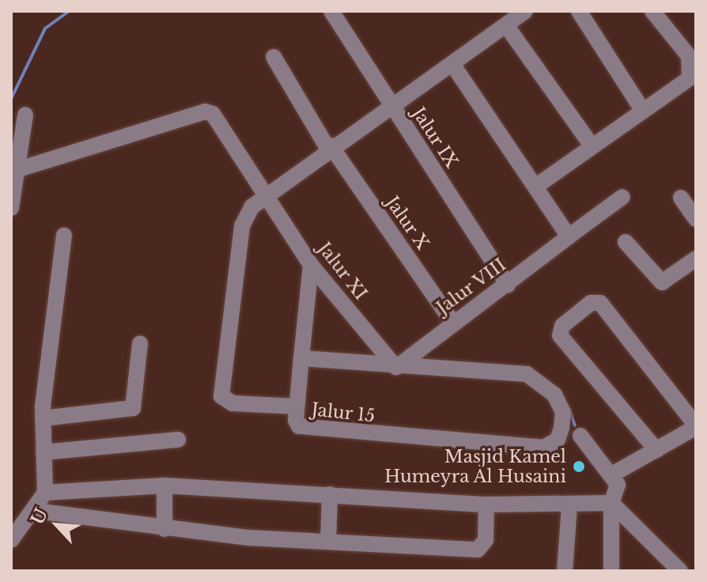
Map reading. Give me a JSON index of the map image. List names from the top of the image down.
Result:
{
  "streets": {
    "street": [
      "Jalur IX",
      "Jalur X",
      "Jalur XI",
      "Jalur VIII",
      "Jalur 15"
    ]
  },
  "crossings": [
    ["Jalur IX", "Jalur VIII"],
    ["Jalur X", "Jalur VIII"],
    ["Jalur XI", "Jalur VIII"],
    ["Jalur XI", "Jalur 15"],
    ["Jalur VIII", "Jalur 15"]
  ],
  "places": ["Masjid Kamel Humeyra Al Husaini"],
  "north": "top left"
}
